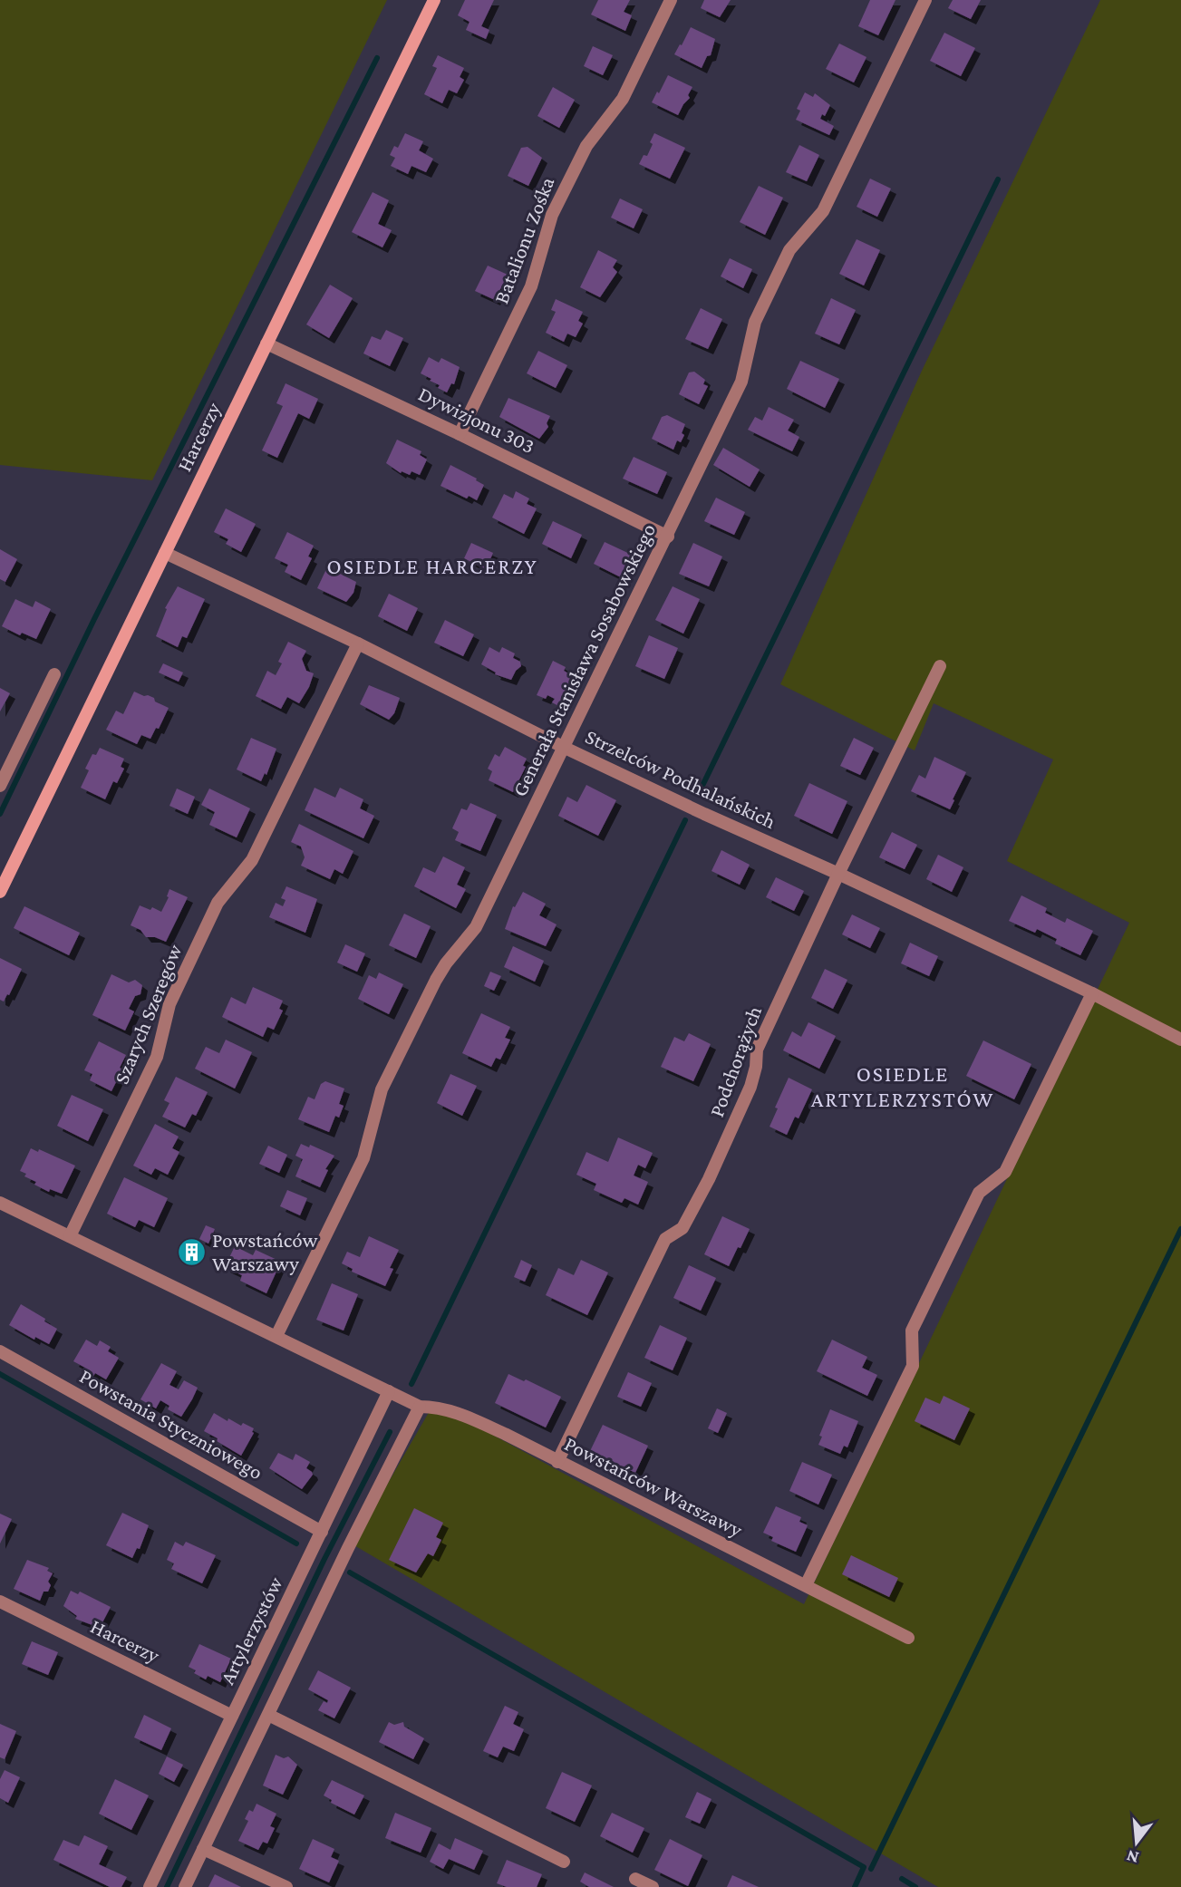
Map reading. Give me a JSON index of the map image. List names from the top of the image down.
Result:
{
  "streets": {
    "street": [
      "Batalionu Zośka",
      "Dywizjonu 303",
      "Harcerzy",
      "Generała Stanisława Sosabowskiego",
      "Strzelców Podhalańskich",
      "Szarych Szeregów",
      "Podchorążych",
      "Powstania Styczniowego",
      "Powstańców Warszawy",
      "Artylerzystów"
    ]
  },
  "crossings": [
    ["Batalionu Zośka", "Dywizjonu 303"],
    ["Dywizjonu 303", "Harcerzy"],
    ["Dywizjonu 303", "Generała Stanisława Sosabowskiego"],
    ["Harcerzy", "Strzelców Podhalańskich"],
    ["Harcerzy", "Artylerzystów"],
    ["Generała Stanisława Sosabowskiego", "Strzelców Podhalańskich"],
    ["Generała Stanisława Sosabowskiego", "Powstańców Warszawy"],
    ["Strzelców Podhalańskich", "Szarych Szeregów"],
    ["Strzelców Podhalańskich", "Podchorążych"],
    ["Szarych Szeregów", "Powstańców Warszawy"],
    ["Podchorążych", "Powstańców Warszawy"],
    ["Powstania Styczniowego", "Artylerzystów"],
    ["Powstańców Warszawy", "Artylerzystów"]
  ],
  "districts": ["OSIEDLE HARCERZY", "OSIEDLE ARTYLERZYSTÓW"],
  "places": {
    "building": ["Powstańców Warszawy"]
  },
  "north": "bottom"
}
